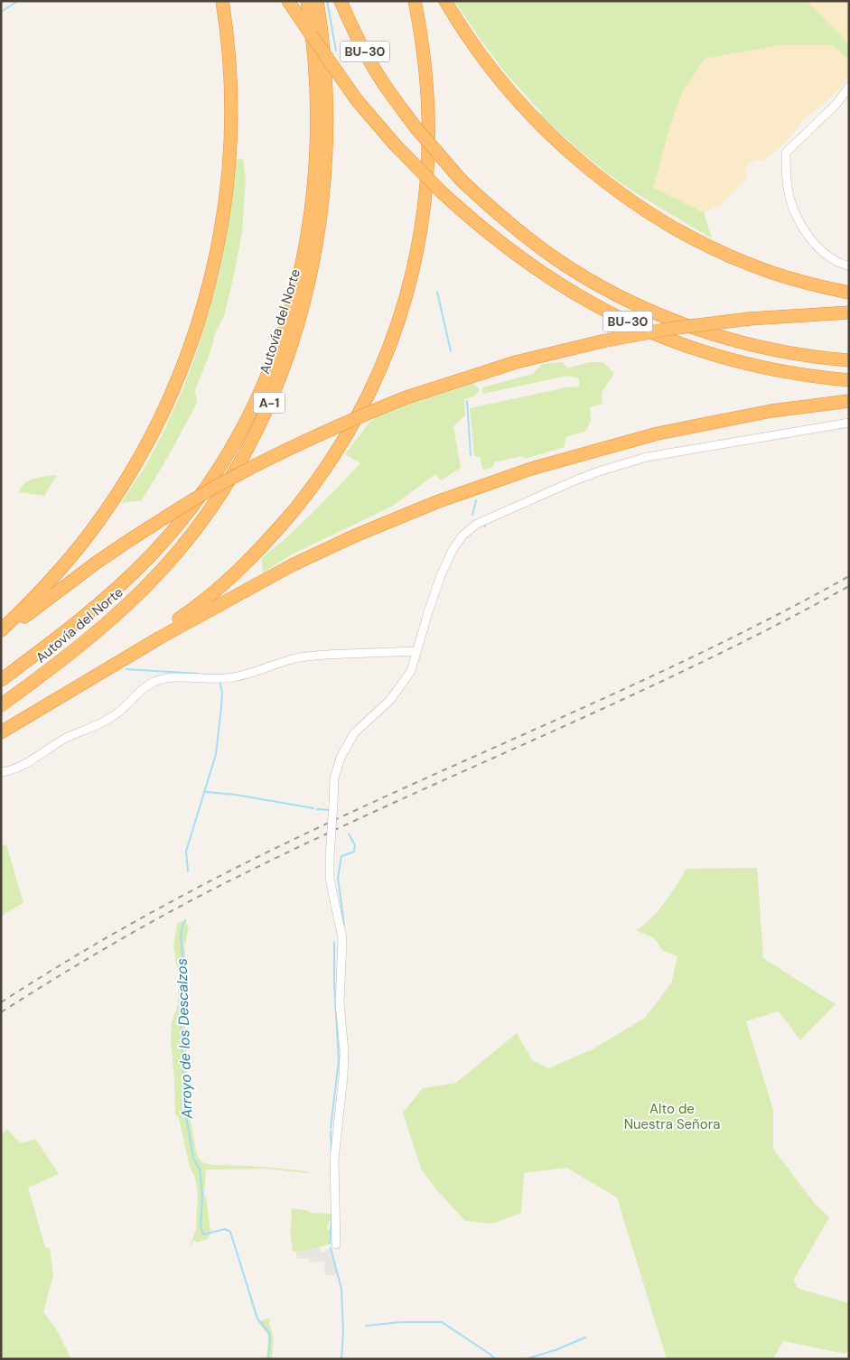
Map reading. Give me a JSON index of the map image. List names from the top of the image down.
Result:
{
  "streets": {
    "highway": ["BU-30", "Autovía del Norte", "A-1"]
  },
  "water": ["Arroyo de los Descalzos"],
  "parks": ["Alto de Nuestra Señora"]
}
